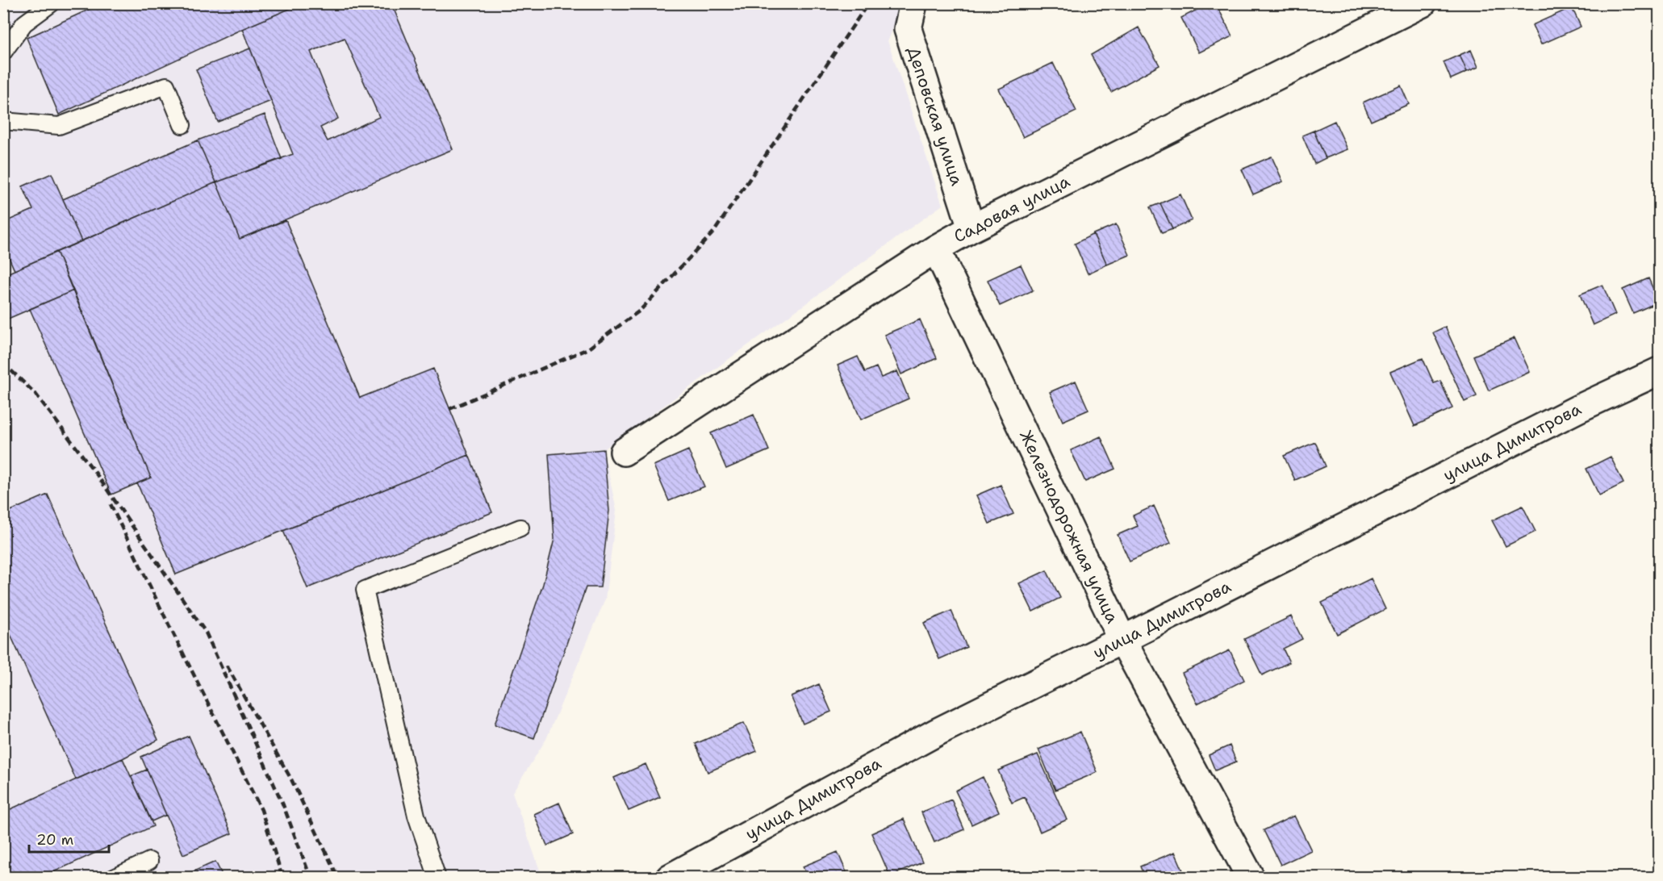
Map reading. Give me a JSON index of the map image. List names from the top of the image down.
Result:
{
  "streets": {
    "street": [
      "Деповская улица",
      "Садовая улица",
      "улица Димитрова",
      "Железнодорожная улица"
    ]
  },
  "crossings": [
    ["Деповская улица", "Садовая улица"],
    ["Садовая улица", "Железнодорожная улица"],
    ["улица Димитрова", "Железнодорожная улица"]
  ],
  "scale_bar": "20 m"
}
